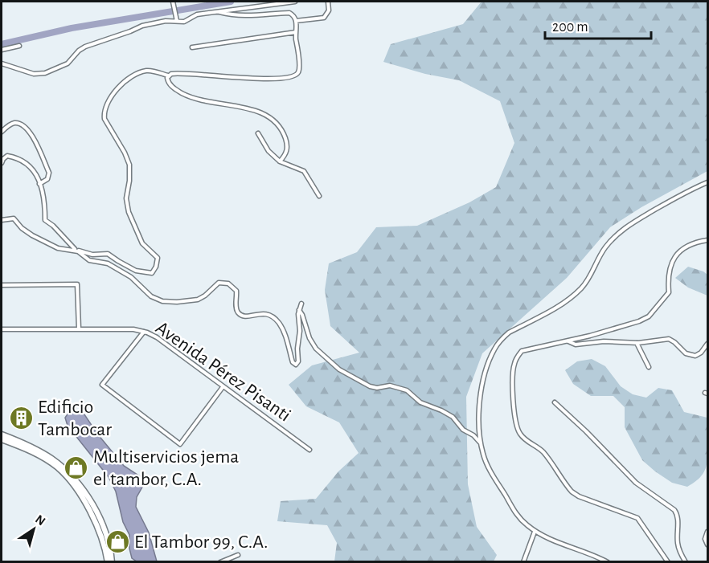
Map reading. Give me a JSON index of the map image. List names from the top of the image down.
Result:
{
  "streets": {
    "street": ["Avenida Pérez Pisanti"]
  },
  "places": {
    "building": ["Edificio Tambocar"],
    "shop": ["Multiservicios jema el tambor, C.A.", "El Tambor 99, C.A."]
  },
  "scale_bar": "200 m",
  "north": "top right"
}
